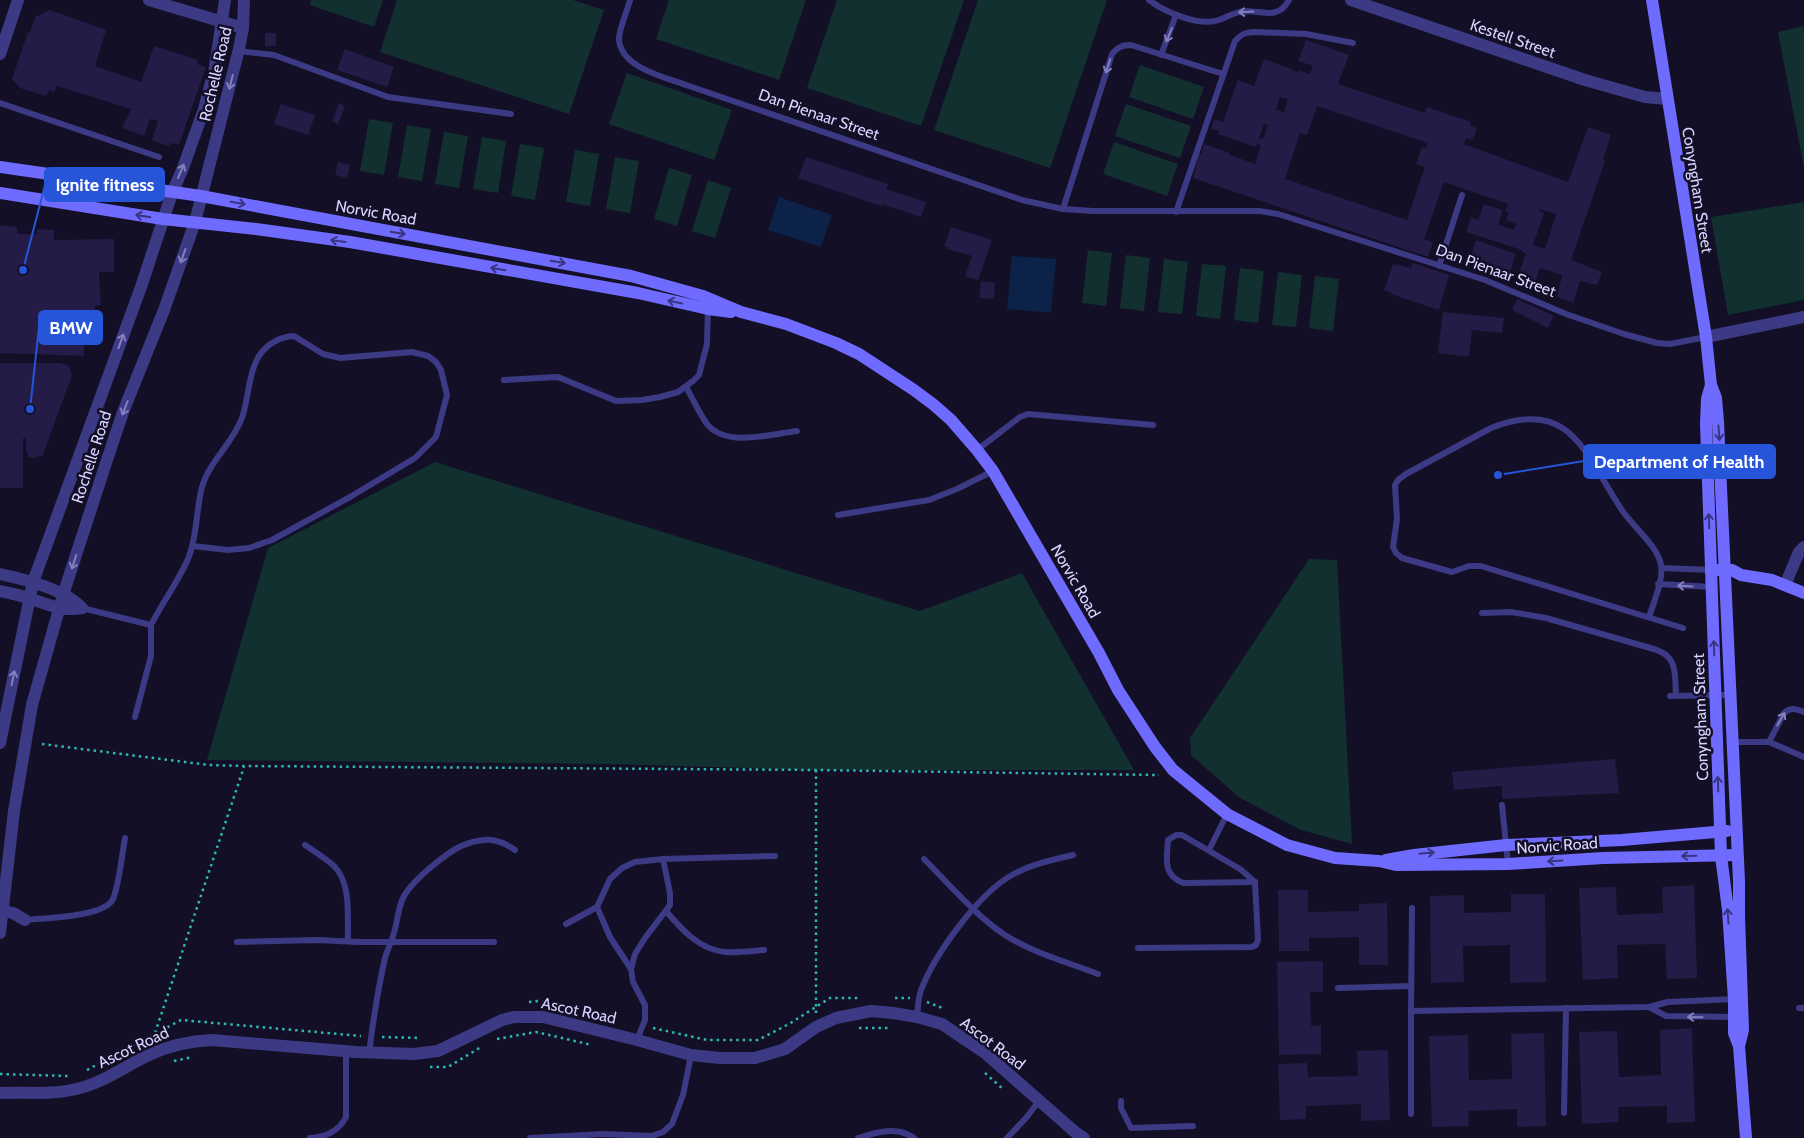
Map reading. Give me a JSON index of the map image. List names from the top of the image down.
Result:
{
  "streets": {
    "street": [
      "Kestell Street",
      "Rochelle Road",
      "Dan Pienaar Street",
      "Conyngham Street",
      "Norvic Road",
      "Ascot Road"
    ]
  },
  "crossings": [
    ["Kestell Street", "Conyngham Street"],
    ["Rochelle Road", "Norvic Road"],
    ["Dan Pienaar Street", "Conyngham Street"],
    ["Conyngham Street", "Norvic Road"]
  ],
  "places": ["Ignite fitness", "BMW", "Department of Health"]
}
